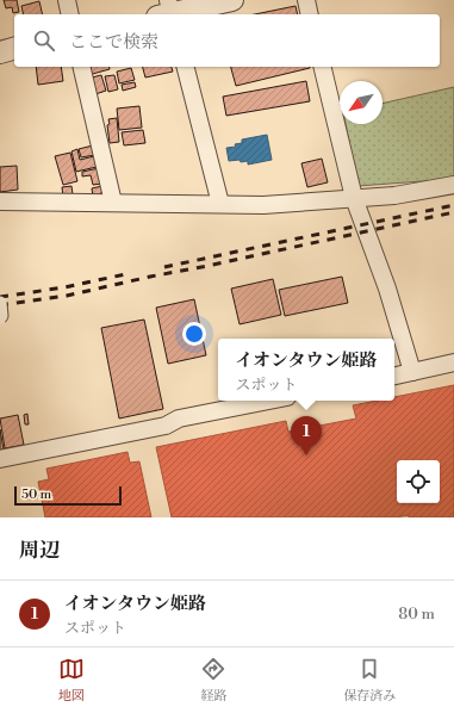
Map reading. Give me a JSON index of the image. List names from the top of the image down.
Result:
{
  "scale_bar": "50 m",
  "north": "bottom left",
  "page": {
    "search": "ここで検索",
    "popup": ["イオンタウン姫路", "スポット"],
    "pins": "1",
    "scale": "50 m",
    "heading": "周辺",
    "list": [
      {
        "mark": "1",
        "name": "イオンタウン姫路",
        "note": "スポット",
        "value": "80 m"
      }
    ],
    "nav": ["地図", "経路", "保存済み"]
  }
}
